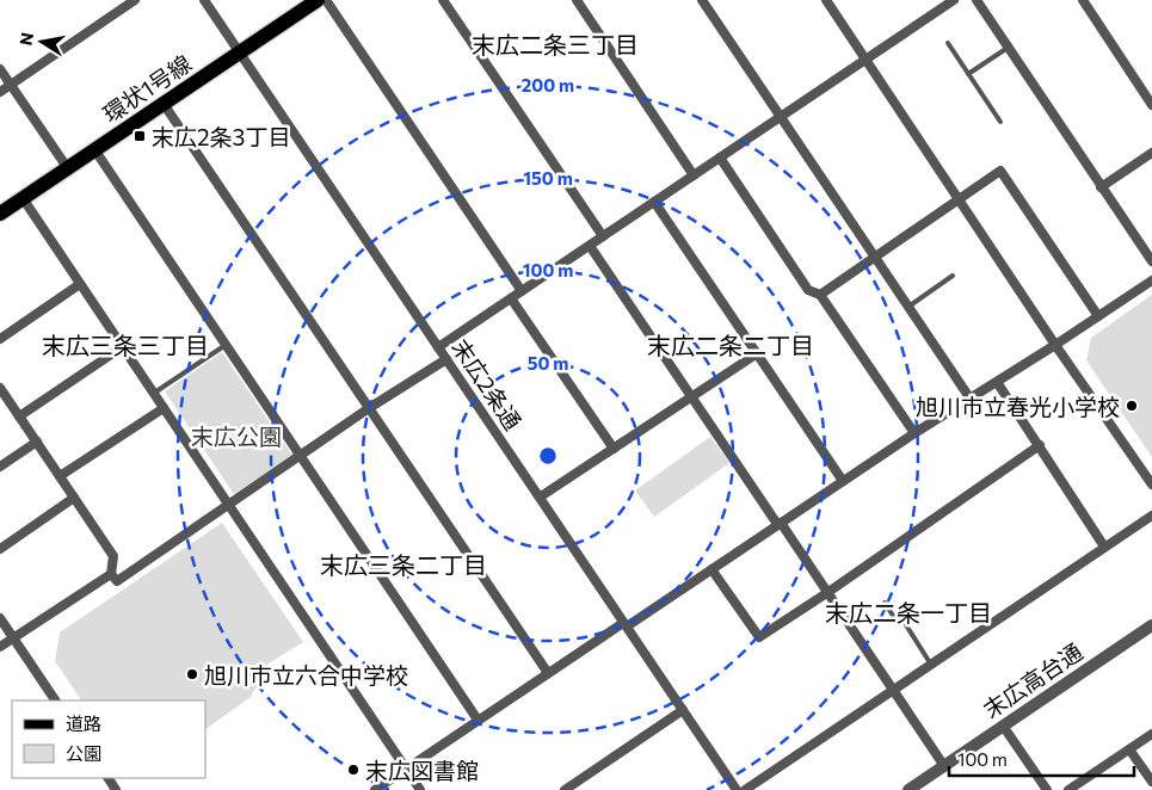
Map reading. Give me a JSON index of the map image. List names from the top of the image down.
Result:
{
  "streets": {
    "main road": ["環状1号線"],
    "street": ["末広2条通", "末広高台通"]
  },
  "crossings": [
    ["環状1号線", "末広2条通"]
  ],
  "districts": [
    "末広二条三丁目",
    "末広三条三丁目",
    "末広二条二丁目",
    "末広三条二丁目",
    "末広二条一丁目"
  ],
  "parks": ["末広公園"],
  "places": {
    "transit": ["末広2条3丁目"],
    "other": ["旭川市立春光小学校", "旭川市立六合中学校", "末広図書館"]
  },
  "legend": ["道路", "公園"],
  "scale_bar": "100 m",
  "north": "left",
  "rings": [
    "200 m",
    "150 m",
    "100 m",
    "50 m"
  ]
}
